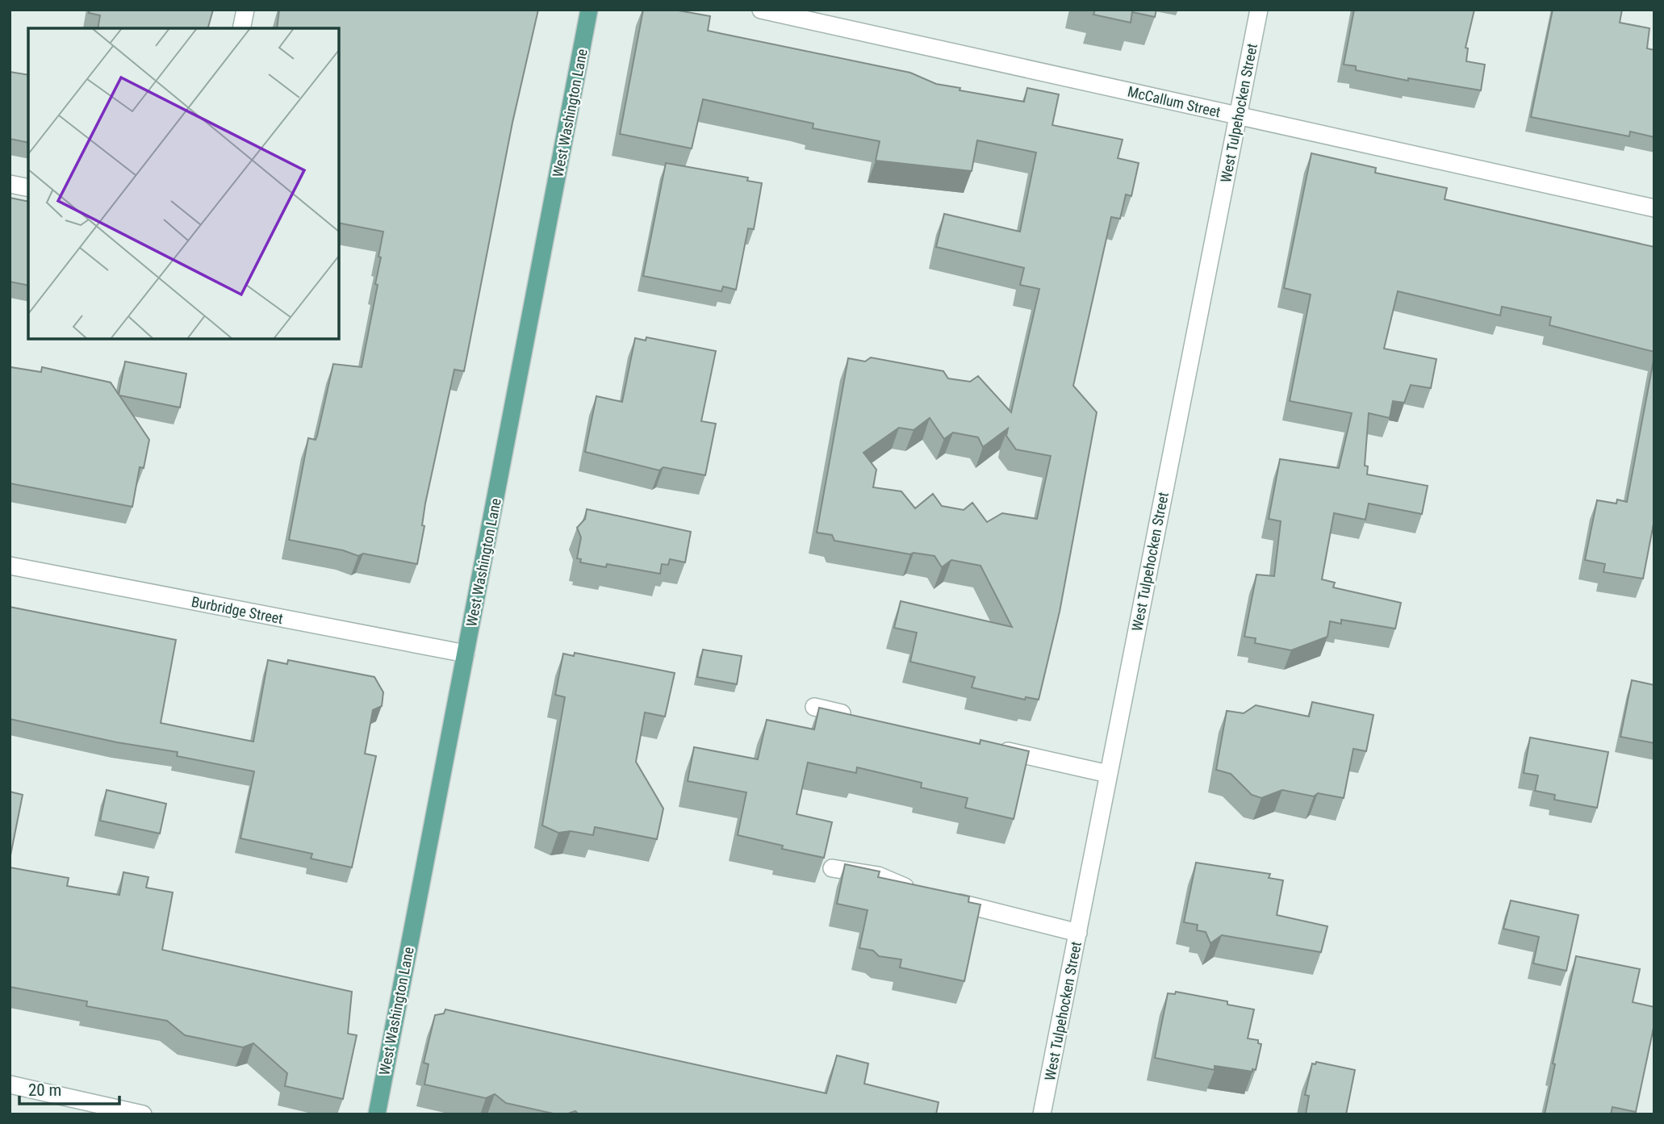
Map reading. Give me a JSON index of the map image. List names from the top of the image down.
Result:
{
  "streets": {
    "main road": ["West Washington Lane"],
    "street": ["McCallum Street", "West Tulpehocken Street", "Burbridge Street"]
  },
  "crossings": [
    ["McCallum Street", "West Tulpehocken Street"],
    ["West Washington Lane", "Burbridge Street"]
  ],
  "scale_bar": "20 m"
}
